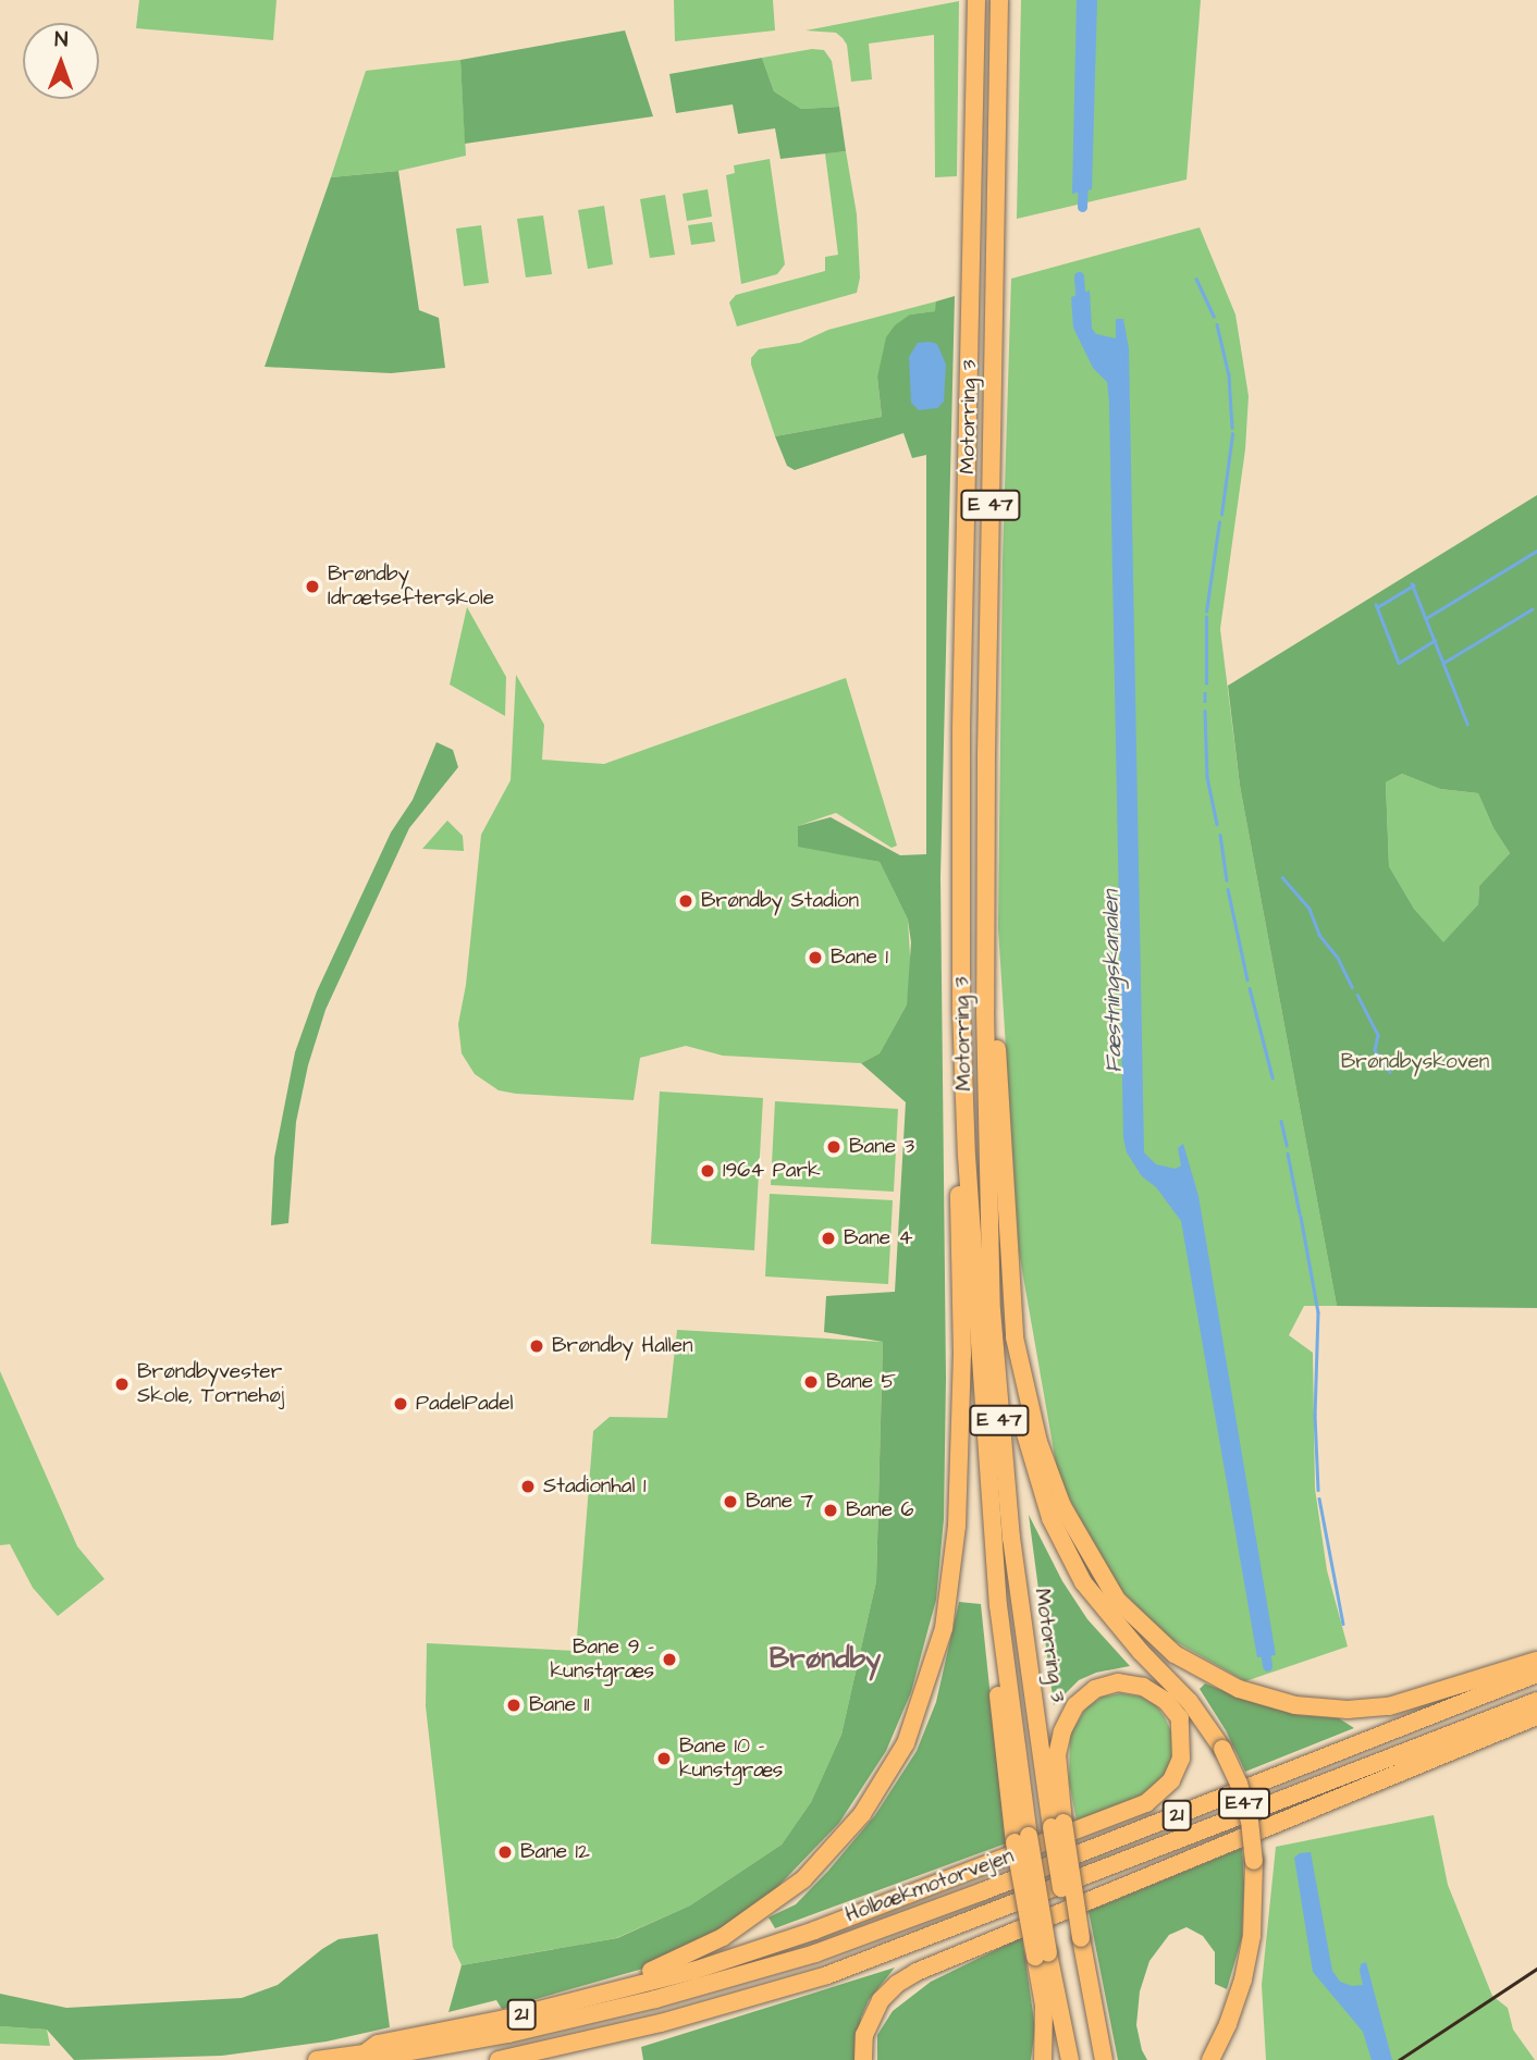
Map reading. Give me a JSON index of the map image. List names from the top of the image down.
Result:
{
  "streets": {
    "highway": [
      "Motorring 3",
      "E 47",
      "E47",
      "21",
      "Holbækmotorvejen"
    ]
  },
  "crossings": [
    ["Motorring 3", "E47"],
    ["21", "Holbækmotorvejen"]
  ],
  "districts": ["Brøndby"],
  "water": ["Fæstningskanalen"],
  "parks": ["Brøndbyskoven"],
  "places": [
    "Brøndby Idrætsefterskole",
    "Brøndby Stadion",
    "Bane 1",
    "Bane 3",
    "1964 Park",
    "Bane 4",
    "Brøndby Hallen",
    "Bane 5",
    "Brøndbyvester Skole, Tornehøj",
    "PadelPadel",
    "Stadionhal 1",
    "Bane 7",
    "Bane 6",
    "Bane 9 - kunstgræs",
    "Bane 11",
    "Bane 10 - kunstgræs",
    "Bane 12"
  ],
  "north": "top"
}
